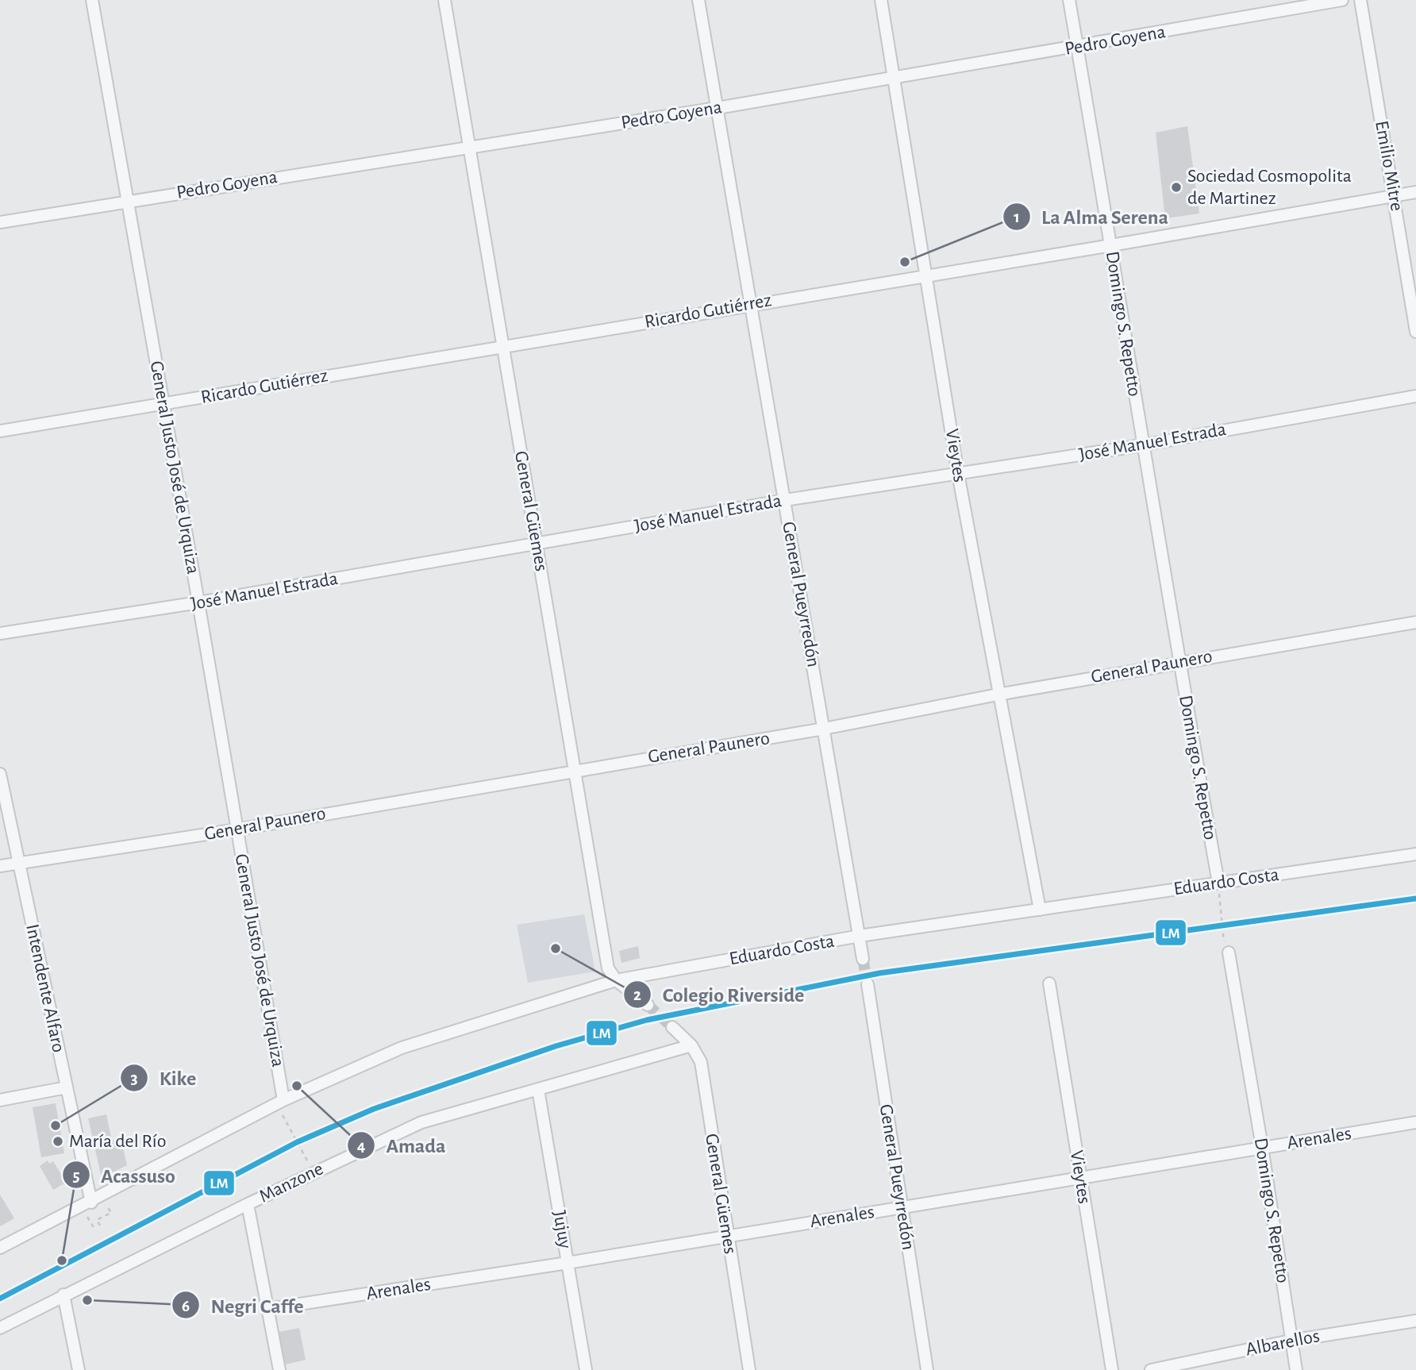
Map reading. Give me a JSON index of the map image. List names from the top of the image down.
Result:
{
  "streets": {
    "street": [
      "Pedro Goyena",
      "Emilio Mitre",
      "Ricardo Gutiérrez",
      "Domingo S. Repetto",
      "José Manuel Estrada",
      "Vieytes",
      "General Justo José de Urquiza",
      "General Güemes",
      "General Pueyrredón",
      "General Paunero",
      "Eduardo Costa",
      "Intendente Alfaro",
      "Arenales",
      "Manzone",
      "Jujuy",
      "Albarellos"
    ]
  },
  "crossings": [
    ["Pedro Goyena", "Domingo S. Repetto"],
    ["Pedro Goyena", "Vieytes"],
    ["Pedro Goyena", "General Justo José de Urquiza"],
    ["Pedro Goyena", "General Güemes"],
    ["Pedro Goyena", "General Pueyrredón"],
    ["Emilio Mitre", "Ricardo Gutiérrez"],
    ["Ricardo Gutiérrez", "Domingo S. Repetto"],
    ["Ricardo Gutiérrez", "Vieytes"],
    ["Ricardo Gutiérrez", "General Justo José de Urquiza"],
    ["Ricardo Gutiérrez", "General Güemes"],
    ["Ricardo Gutiérrez", "General Pueyrredón"],
    ["Domingo S. Repetto", "José Manuel Estrada"],
    ["Domingo S. Repetto", "General Paunero"],
    ["Domingo S. Repetto", "Eduardo Costa"],
    ["Domingo S. Repetto", "Arenales"],
    ["Domingo S. Repetto", "Albarellos"],
    ["José Manuel Estrada", "Vieytes"],
    ["José Manuel Estrada", "General Justo José de Urquiza"],
    ["José Manuel Estrada", "General Güemes"],
    ["José Manuel Estrada", "General Pueyrredón"],
    ["Vieytes", "General Paunero"],
    ["Vieytes", "Eduardo Costa"],
    ["Vieytes", "Arenales"],
    ["General Justo José de Urquiza", "General Paunero"],
    ["General Justo José de Urquiza", "Eduardo Costa"],
    ["General Güemes", "General Paunero"],
    ["General Güemes", "Eduardo Costa"],
    ["General Güemes", "Arenales"],
    ["General Güemes", "Manzone"],
    ["General Pueyrredón", "General Paunero"],
    ["General Pueyrredón", "Eduardo Costa"],
    ["General Pueyrredón", "Arenales"],
    ["General Paunero", "Intendente Alfaro"],
    ["Eduardo Costa", "Intendente Alfaro"],
    ["Arenales", "Jujuy"],
    ["Manzone", "Jujuy"]
  ],
  "places": [
    "Sociedad Cosmopolita de Martinez",
    "La Alma Serena",
    "Colegio Riverside",
    "Amada",
    "Kike",
    "María del Río",
    "Acassuso",
    "Negri Caffe"
  ],
  "lines": ["transit line LM"]
}
